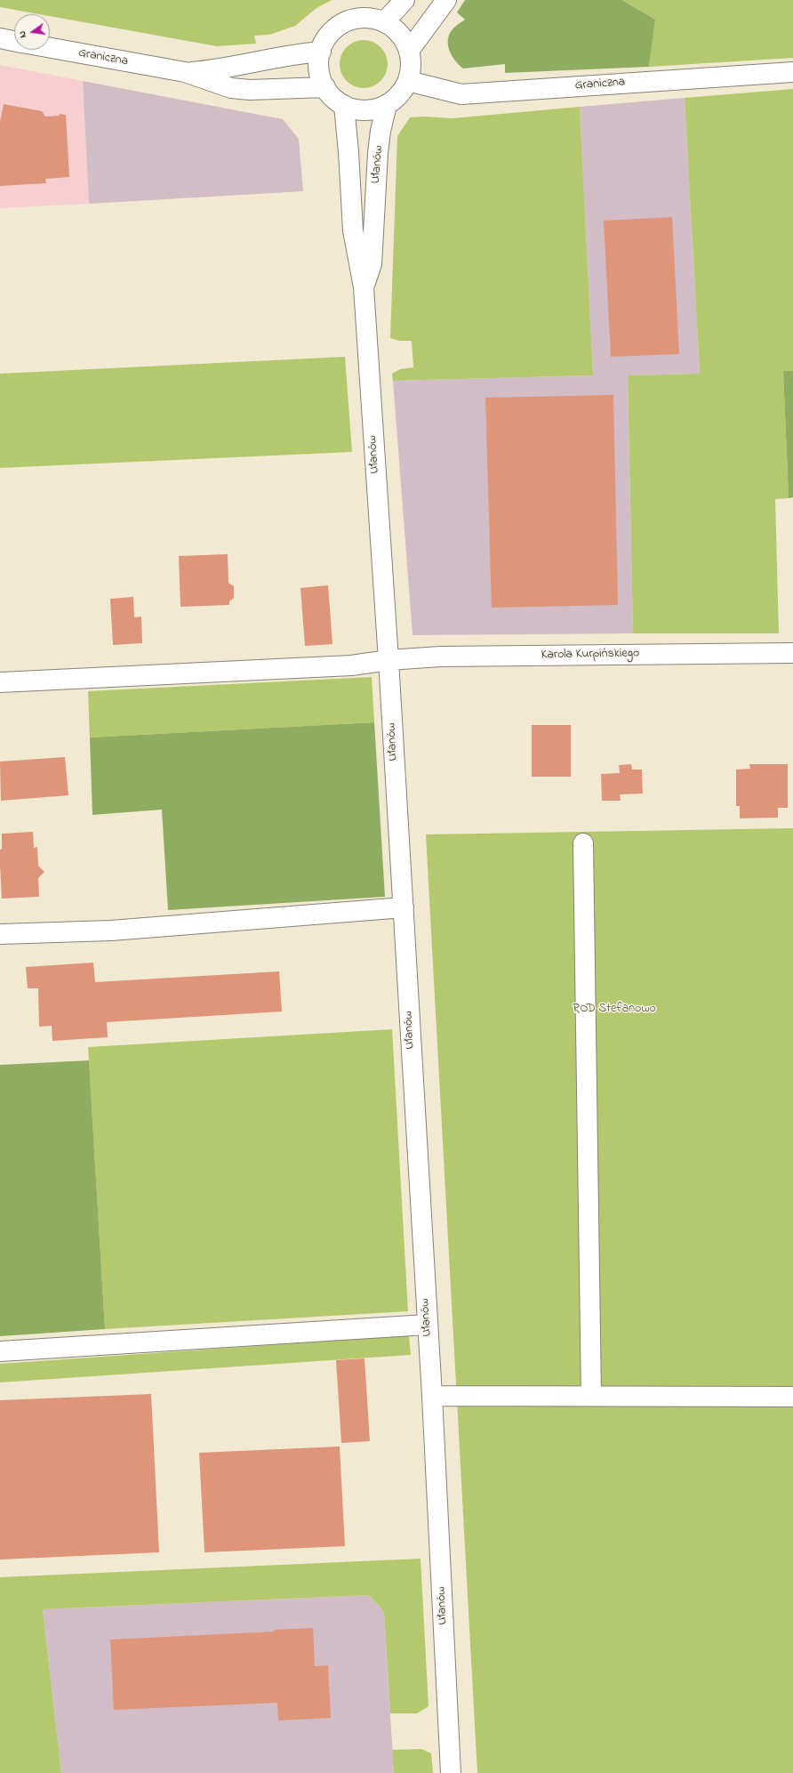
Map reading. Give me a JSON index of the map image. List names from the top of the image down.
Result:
{
  "streets": {
    "street": ["Graniczna", "Ułanów", "Karola Kurpińskiego"]
  },
  "crossings": [
    ["Graniczna", "Ułanów"],
    ["Ułanów", "Karola Kurpińskiego"]
  ],
  "parks": ["ROD Stefanowo"],
  "north": "left"
}
